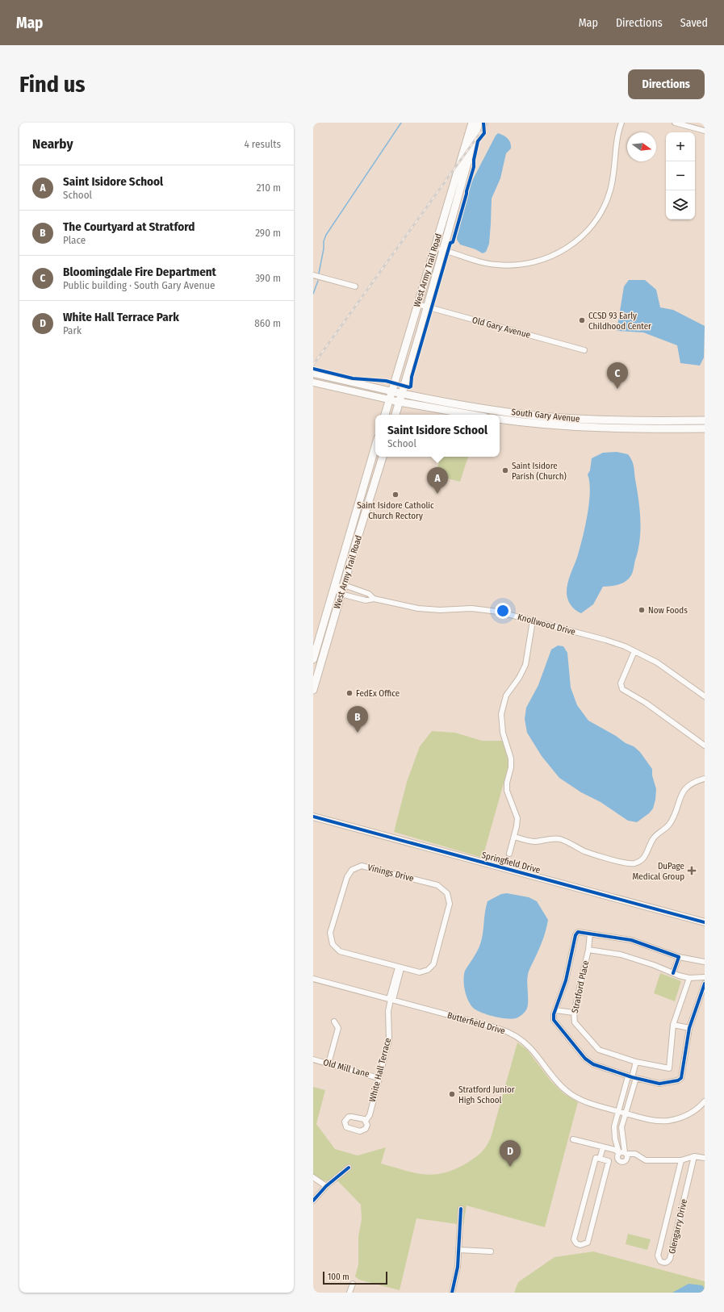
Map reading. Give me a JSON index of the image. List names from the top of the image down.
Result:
{
  "streets": {
    "main road": ["West Army Trail Road", "South Gary Avenue"],
    "street": [
      "Old Gary Avenue",
      "Knollwood Drive",
      "Springfield Drive",
      "Vinings Drive",
      "Stratford Place",
      "Butterfield Drive",
      "Old Mill Lane",
      "White Hall Terrace",
      "Glengarry Drive"
    ]
  },
  "crossings": [
    ["West Army Trail Road", "Old Gary Avenue"],
    ["West Army Trail Road", "South Gary Avenue"],
    ["West Army Trail Road", "Knollwood Drive"],
    ["Butterfield Drive", "White Hall Terrace"],
    ["Old Mill Lane", "White Hall Terrace"]
  ],
  "places": {
    "other": [
      "CCSD 93 Early Childhood Center",
      "Saint Isidore Parish (Church)",
      "Saint Isidore Catholic Church Rectory",
      "Now Foods",
      "FedEx Office",
      "Stratford Junior High School"
    ],
    "health": ["DuPage Medical Group"]
  },
  "scale_bar": "100 m",
  "north": "right",
  "page": {
    "header": "Map",
    "nav": ["Map", "Directions", "Saved"],
    "buttons": "Directions",
    "title": "Find us",
    "heading": ["Nearby", "4 results"],
    "map_buttons": ["+", "−"],
    "list": [
      {
        "mark": "A",
        "name": "Saint Isidore School",
        "note": "School",
        "value": "210 m"
      },
      {
        "mark": "B",
        "name": "The Courtyard at Stratford",
        "note": "Place",
        "value": "290 m"
      },
      {
        "mark": "C",
        "name": "Bloomingdale Fire Department",
        "note": "Public building · South Gary Avenue",
        "value": "390 m"
      },
      {
        "mark": "D",
        "name": "White Hall Terrace Park",
        "note": "Park",
        "value": "860 m"
      }
    ],
    "pins": [
      "C",
      "A",
      "B",
      "D"
    ],
    "popup": ["Saint Isidore School", "School"],
    "scale": "100 m"
  }
}
